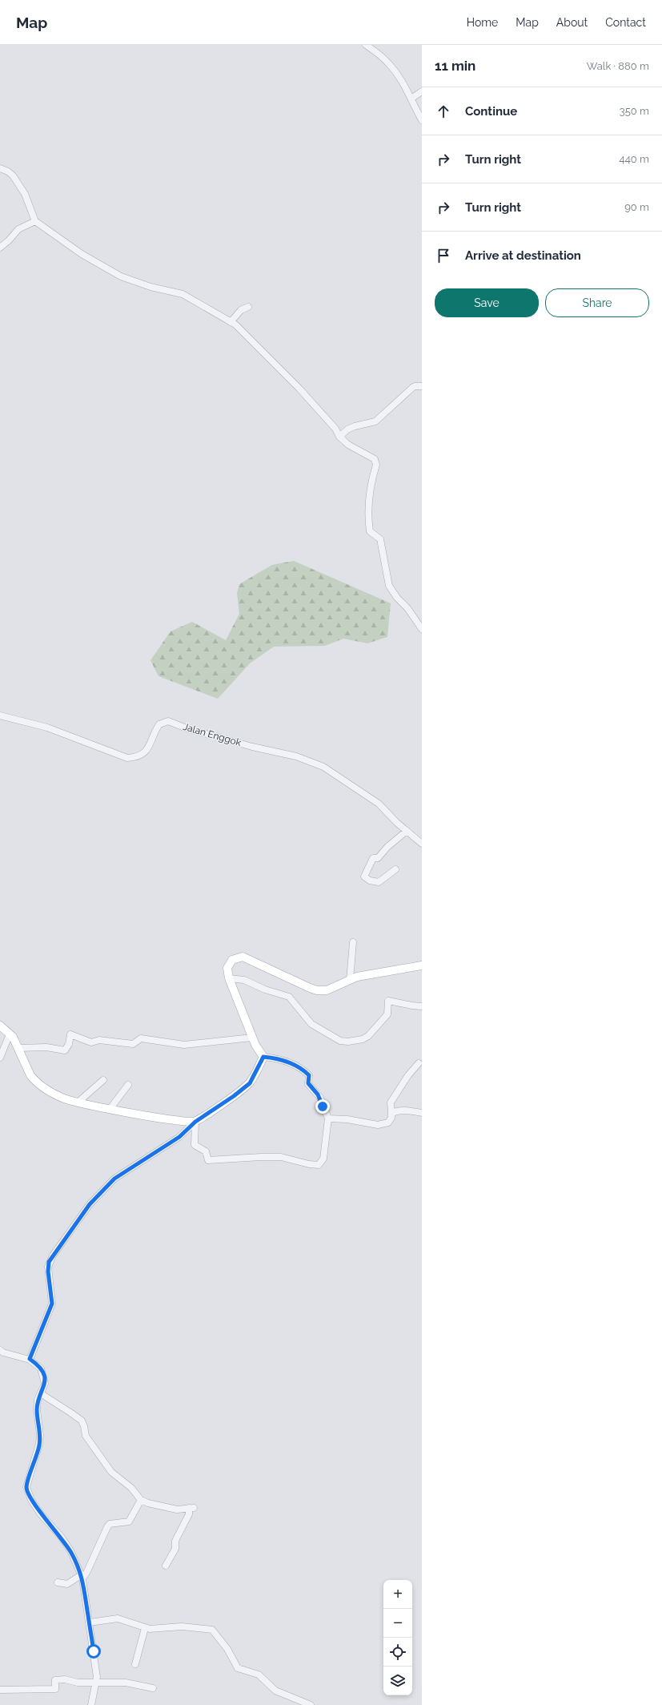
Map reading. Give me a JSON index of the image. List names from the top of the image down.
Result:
{
  "streets": {
    "street": ["Jalan Enggok"]
  },
  "page": {
    "header": "Map",
    "nav": [
      "Home",
      "Map",
      "About",
      "Contact"
    ],
    "heading": ["11 min", "Walk · 880 m"],
    "list": [
      ["Continue", "350 m"],
      ["Turn right", "440 m"],
      ["Turn right", "90 m"],
      "Arrive at destination"
    ],
    "buttons": ["Save", "Share"],
    "map_buttons": ["+", "−"]
  }
}
